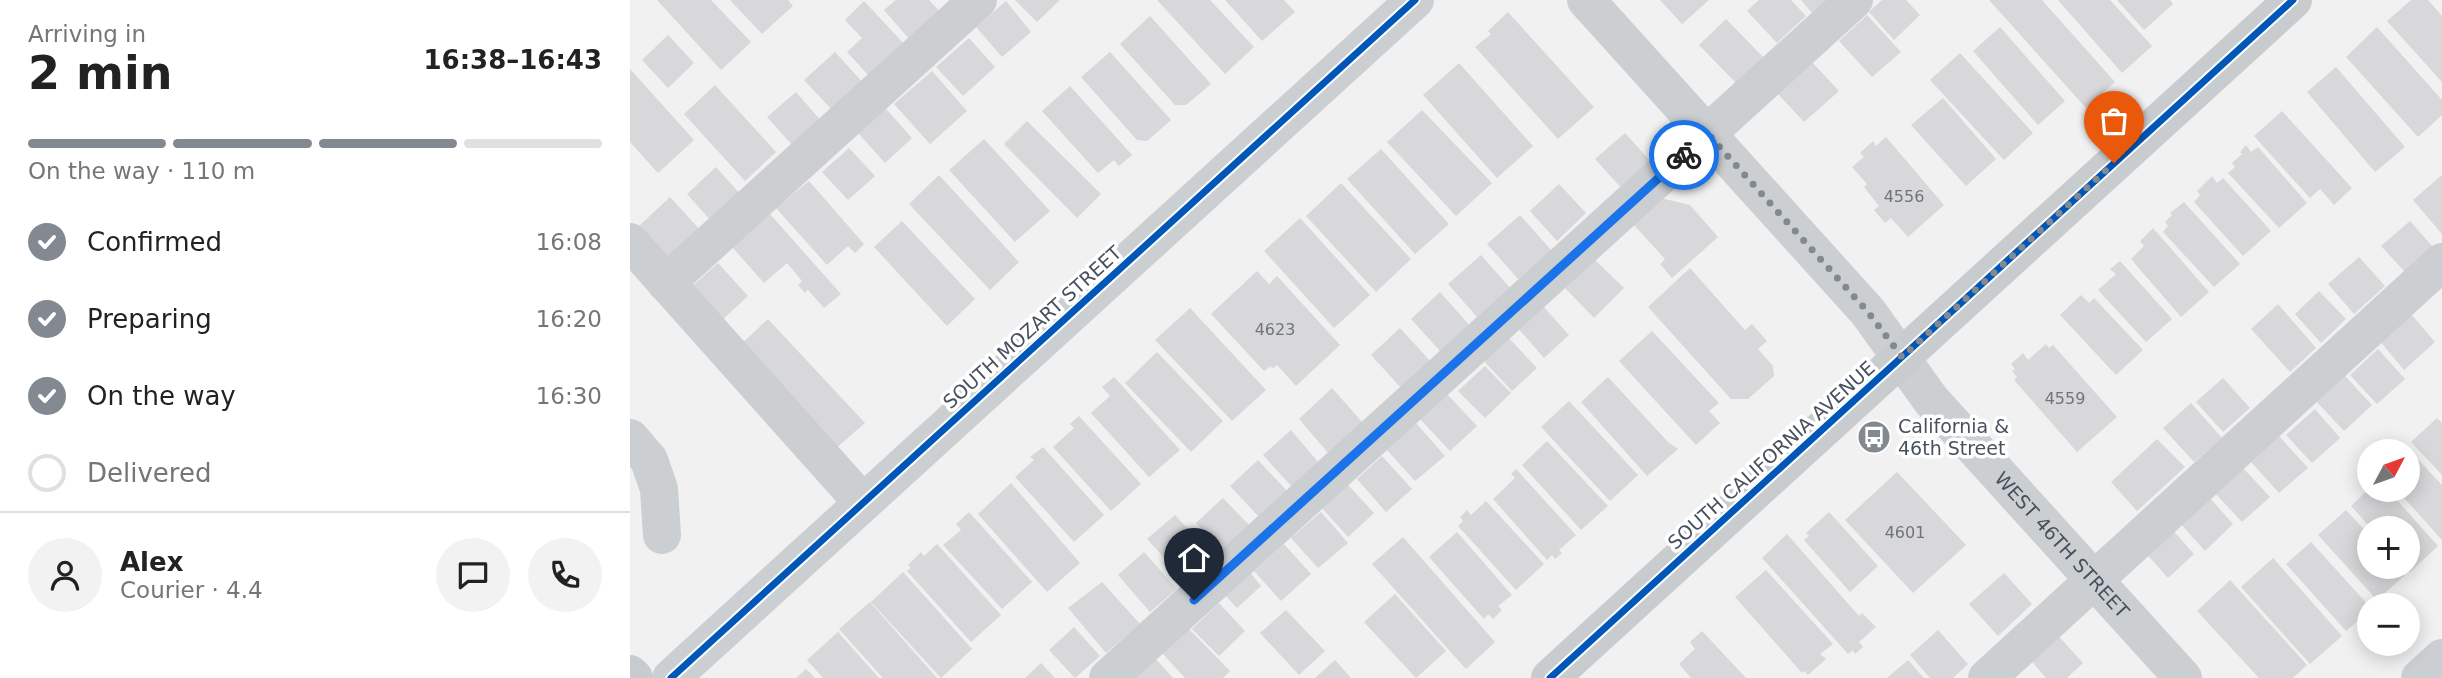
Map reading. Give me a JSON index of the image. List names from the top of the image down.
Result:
{
  "streets": {
    "main road": ["SOUTH CALIFORNIA AVENUE"],
    "street": ["SOUTH MOZART STREET", "WEST 46TH STREET"]
  },
  "crossings": [
    ["SOUTH CALIFORNIA AVENUE", "WEST 46TH STREET"]
  ],
  "places": {
    "bus stop": ["California & 46th Street"]
  },
  "house_numbers": [
    "4556",
    "4623",
    "4559",
    "4601"
  ],
  "north": "top right",
  "page": {
    "heading": ["2 min", "Arriving in", "16:38–16:43"],
    "panel": ["Alex", "Courier · 4.4"],
    "bar": "On the way · 110 m",
    "list": [
      ["Confirmed", "16:08"],
      ["Preparing", "16:20"],
      ["On the way", "16:30"],
      "Delivered"
    ],
    "map_buttons": ["+", "−"]
  }
}
